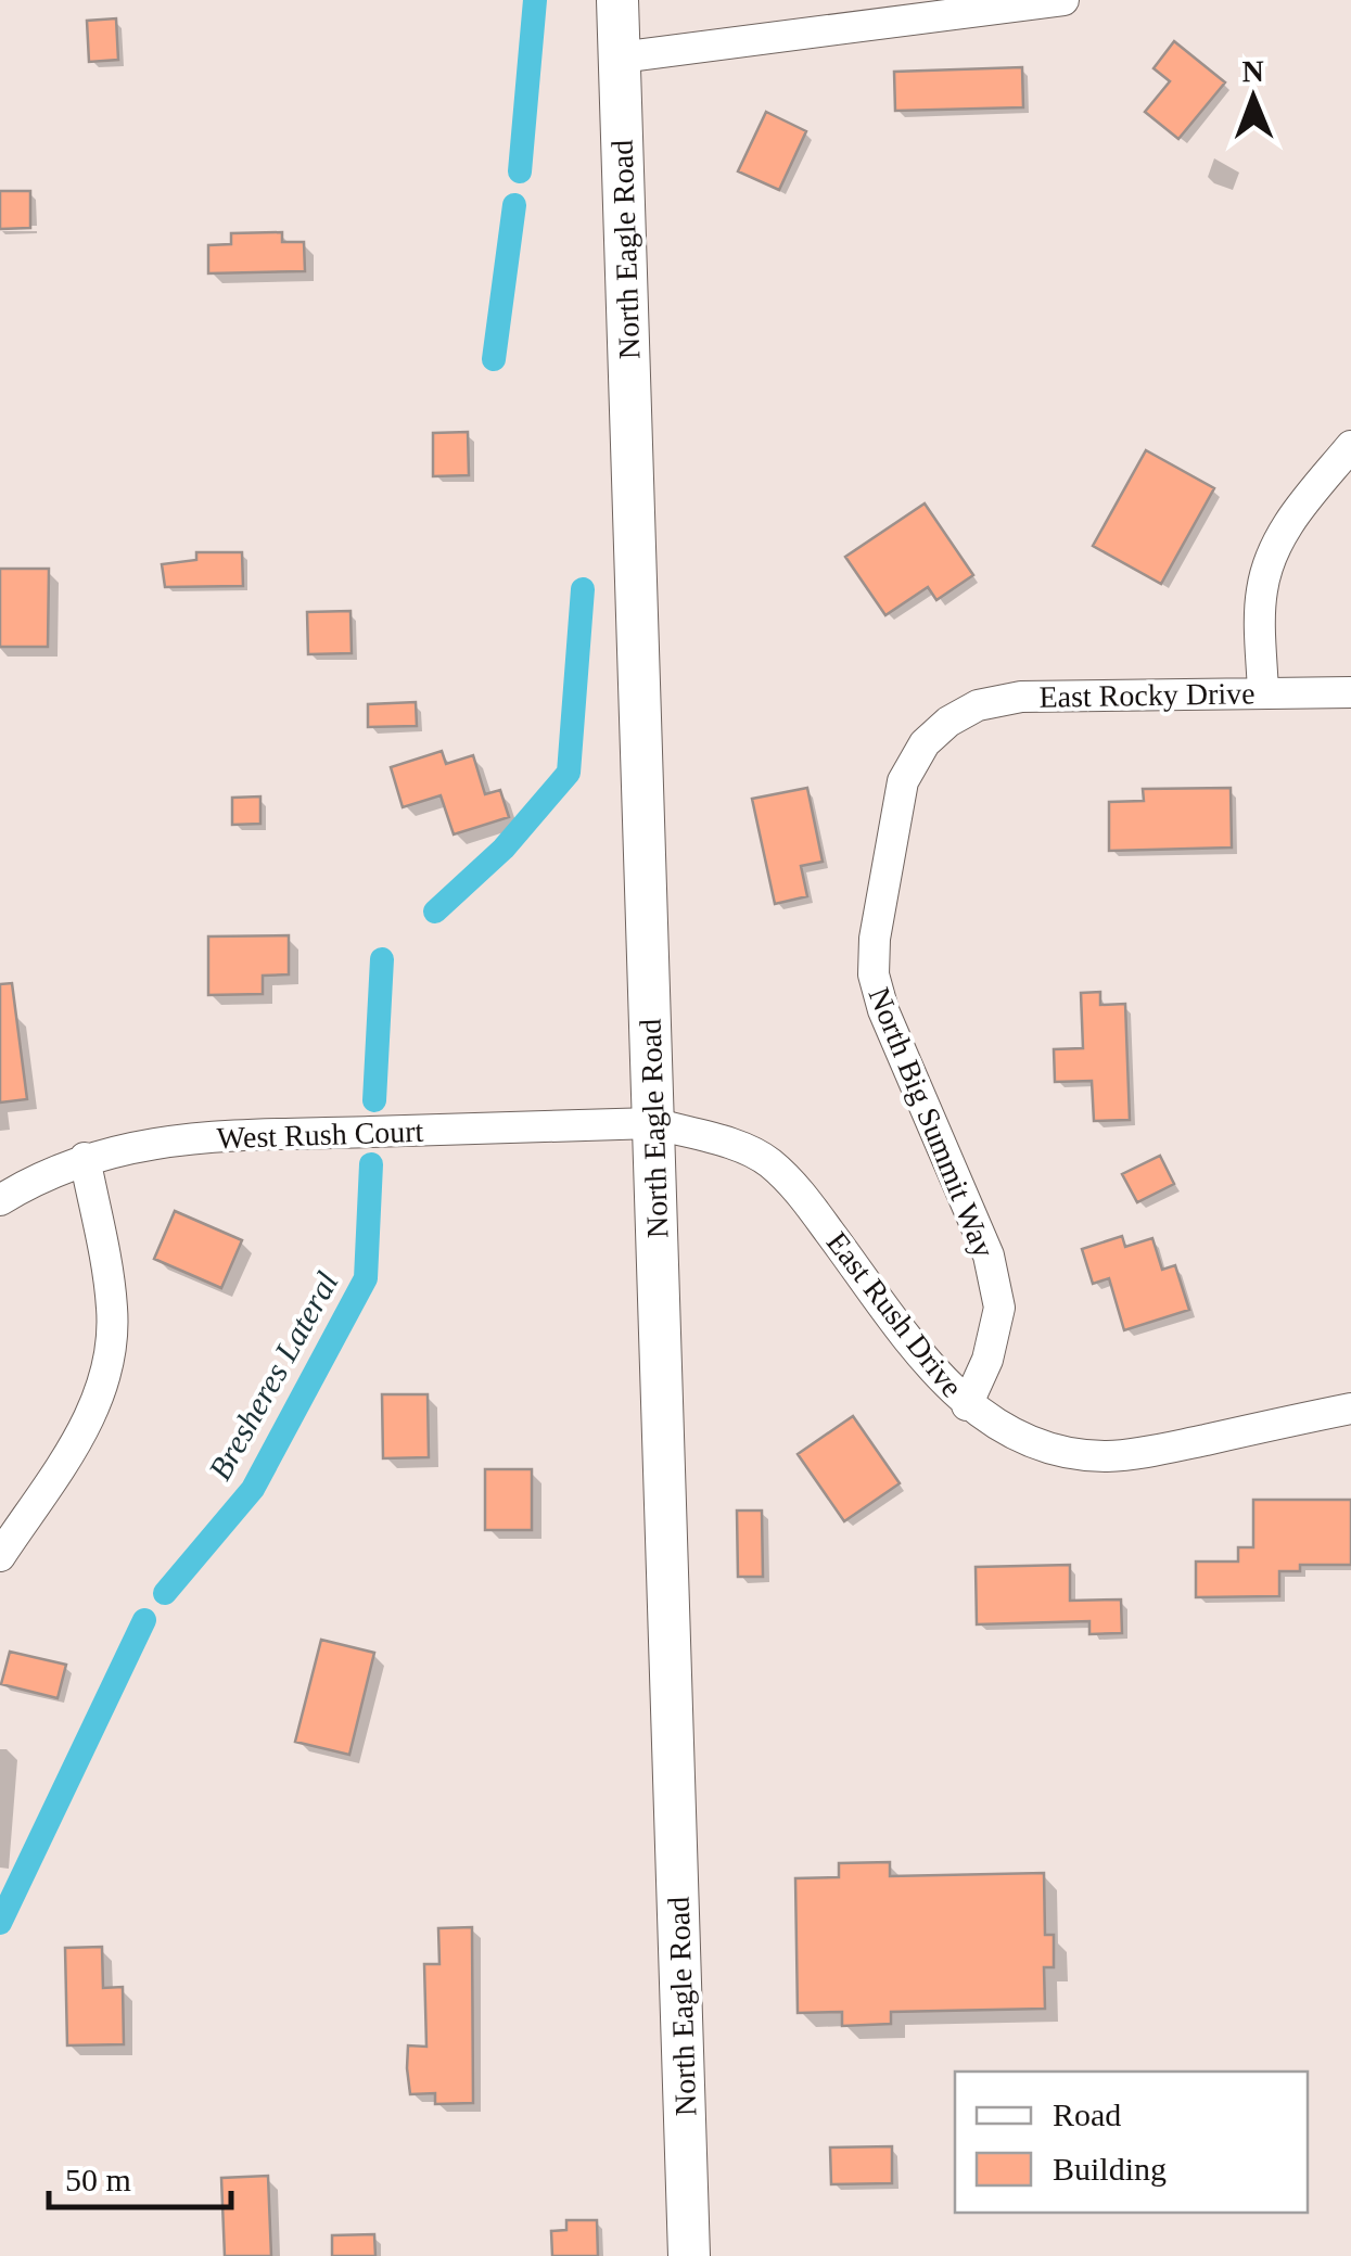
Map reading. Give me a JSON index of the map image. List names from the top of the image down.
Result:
{
  "streets": {
    "main road": ["North Eagle Road"],
    "street": [
      "East Rocky Drive",
      "North Big Summit Way",
      "West Rush Court",
      "East Rush Drive"
    ]
  },
  "crossings": [
    ["North Eagle Road", "West Rush Court"],
    ["North Eagle Road", "East Rush Drive"],
    ["East Rocky Drive", "North Big Summit Way"],
    ["North Big Summit Way", "East Rush Drive"],
    ["West Rush Court", "East Rush Drive"]
  ],
  "water": ["Bresheres Lateral"],
  "legend": ["Road", "Building"],
  "scale_bar": "50 m",
  "north": "top"
}
